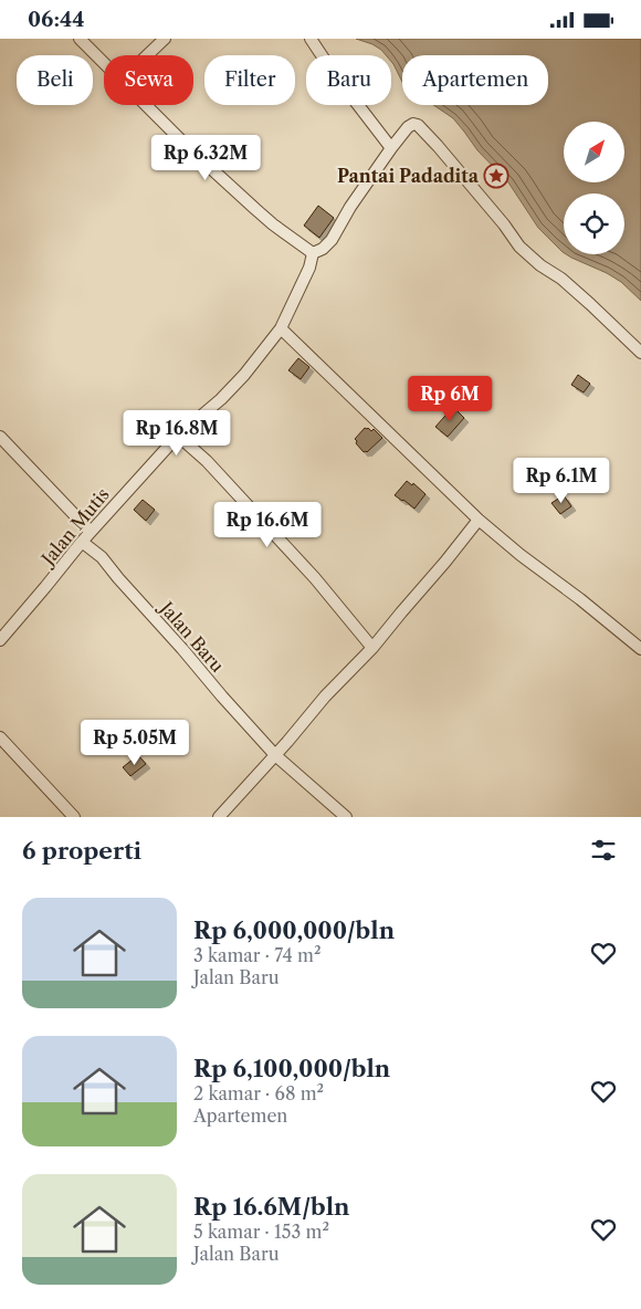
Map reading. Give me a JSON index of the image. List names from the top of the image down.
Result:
{
  "streets": {
    "street": ["Jalan Mutis", "Jalan Baru"]
  },
  "crossings": [
    ["Jalan Mutis", "Jalan Baru"]
  ],
  "places": {
    "place": ["Pantai Padadita"]
  },
  "north": "top right",
  "page": {
    "status": "06:44",
    "chip": [
      "Beli",
      "Sewa",
      "Filter",
      "Baru",
      "Apartemen"
    ],
    "price": [
      "Rp 6.32M",
      "Rp 6M",
      "Rp 16.8M",
      "Rp 6.1M",
      "Rp 16.6M",
      "Rp 5.05M"
    ],
    "heading": "6 properti",
    "list": [
      {
        "name": "Rp 6,000,000/bln",
        "note": "3 kamar · 74 m² · Jalan Baru"
      },
      {
        "name": "Rp 6,100,000/bln",
        "note": "2 kamar · 68 m² · Apartemen"
      },
      {
        "name": "Rp 16.6M/bln",
        "note": "5 kamar · 153 m² · Jalan Baru"
      }
    ]
  }
}
